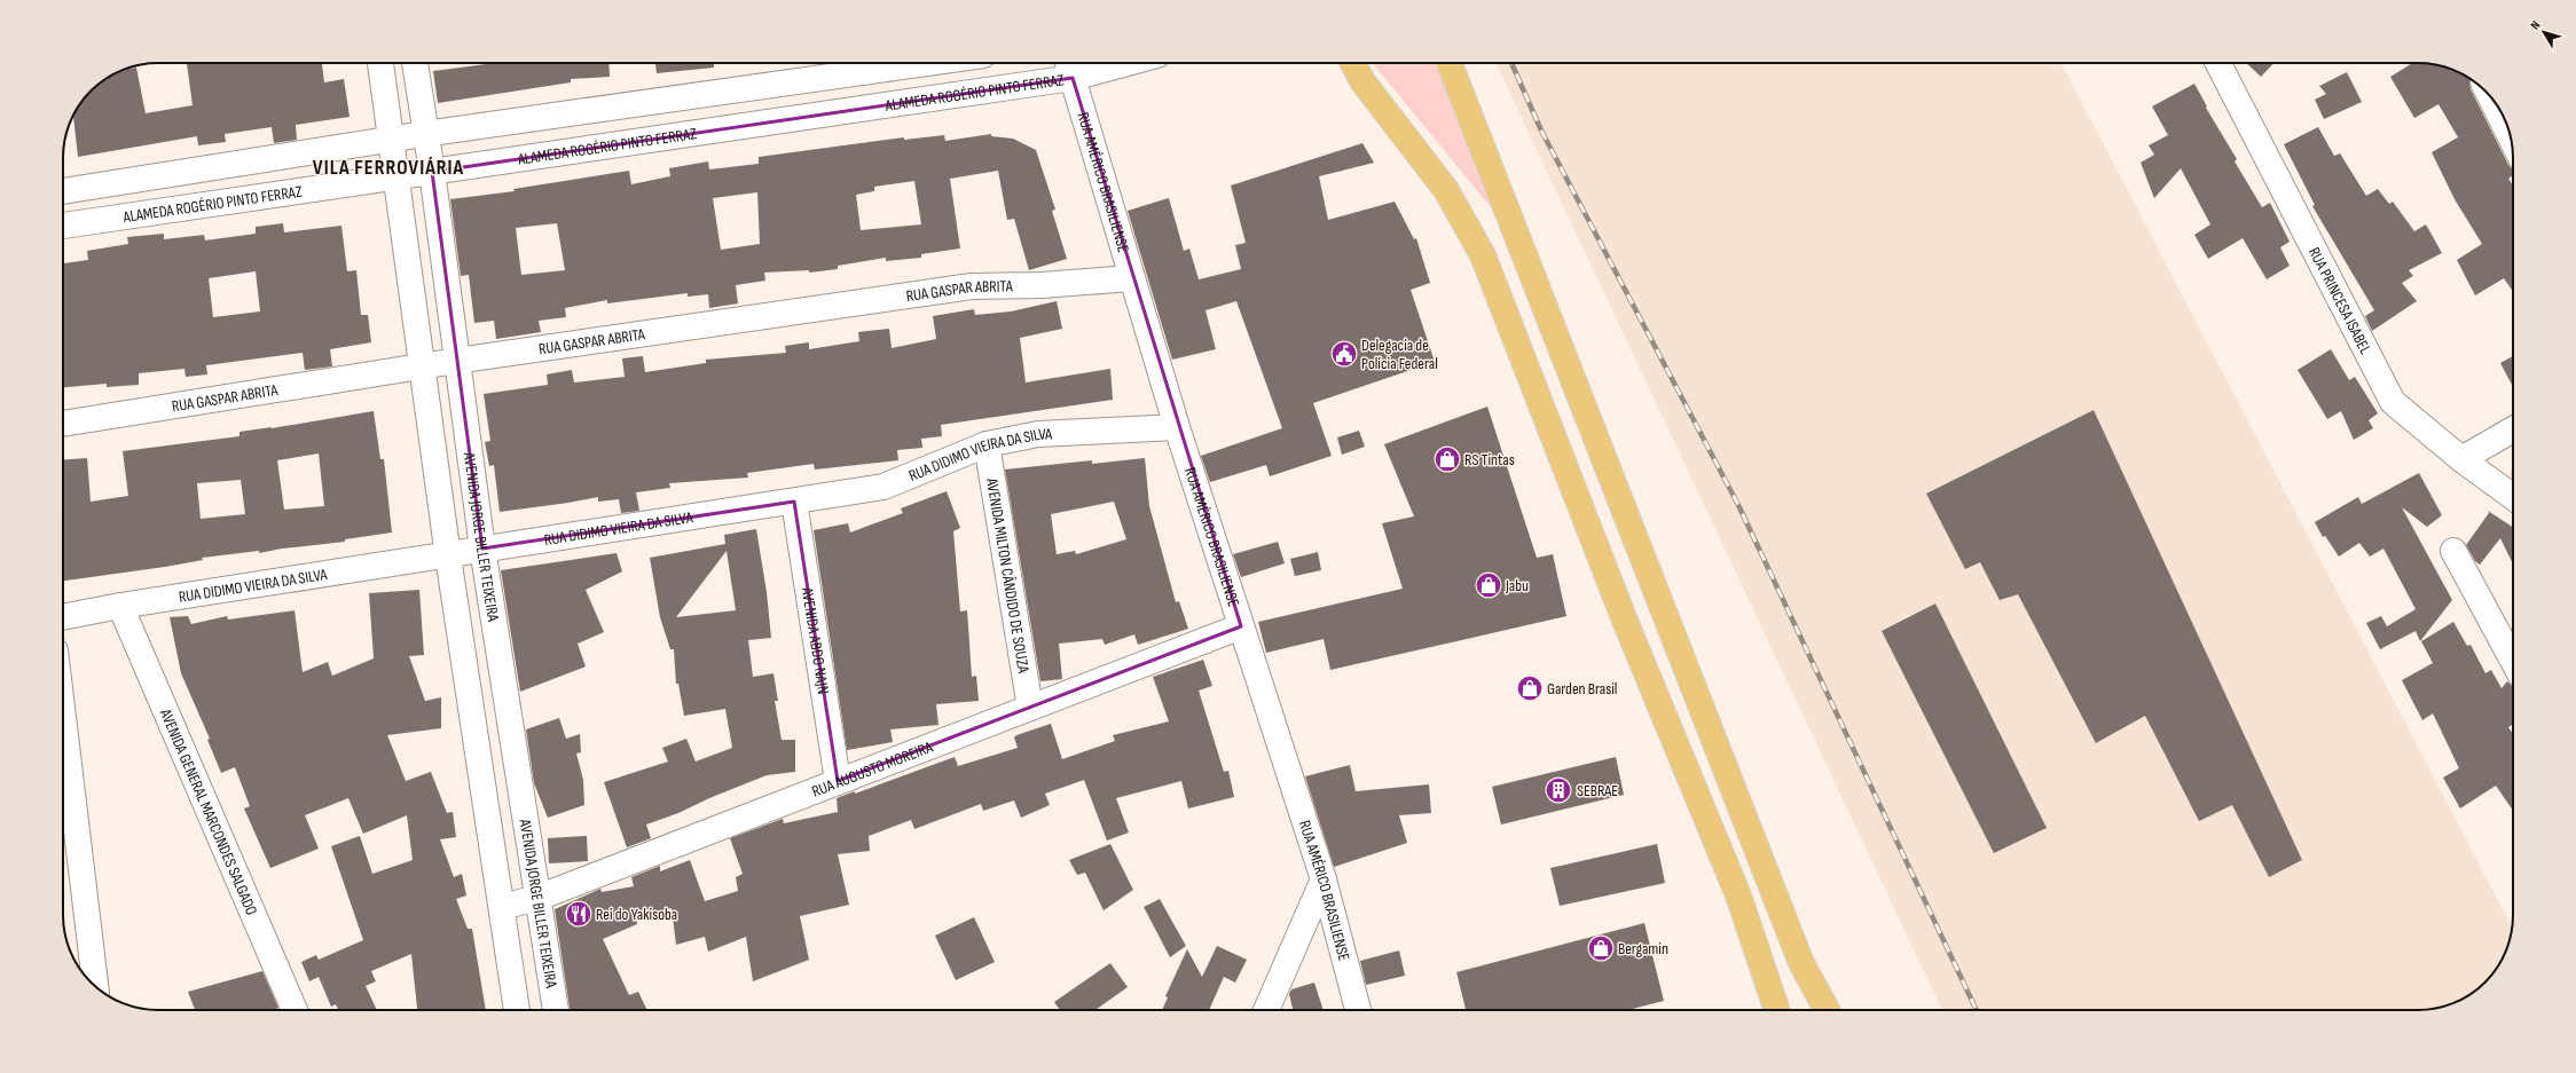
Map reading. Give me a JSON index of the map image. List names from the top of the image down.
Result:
{
  "streets": {
    "street": [
      "ALAMEDA ROGÉRIO PINTO FERRAZ",
      "RUA AMÉRICO BRASILIENSE",
      "RUA GASPAR ABRITA",
      "RUA PRINCESA ISABEL",
      "RUA DIDIMO VIEIRA DA SILVA",
      "AVENIDA JORGE BILLER TEIXEIRA",
      "AVENIDA MILTON CÂNDIDO DE SOUZA",
      "AVENIDA ABDO NAJN",
      "RUA AUGUSTO MOREIRA",
      "AVENIDA GENERAL MARCONDES SALGADO"
    ]
  },
  "crossings": [
    ["ALAMEDA ROGÉRIO PINTO FERRAZ", "RUA AMÉRICO BRASILIENSE"],
    ["ALAMEDA ROGÉRIO PINTO FERRAZ", "AVENIDA JORGE BILLER TEIXEIRA"],
    ["RUA AMÉRICO BRASILIENSE", "RUA GASPAR ABRITA"],
    ["RUA AMÉRICO BRASILIENSE", "RUA DIDIMO VIEIRA DA SILVA"],
    ["RUA AMÉRICO BRASILIENSE", "RUA AUGUSTO MOREIRA"],
    ["RUA GASPAR ABRITA", "AVENIDA JORGE BILLER TEIXEIRA"],
    ["RUA DIDIMO VIEIRA DA SILVA", "AVENIDA JORGE BILLER TEIXEIRA"],
    ["RUA DIDIMO VIEIRA DA SILVA", "AVENIDA MILTON CÂNDIDO DE SOUZA"],
    ["RUA DIDIMO VIEIRA DA SILVA", "AVENIDA ABDO NAJN"],
    ["RUA DIDIMO VIEIRA DA SILVA", "AVENIDA GENERAL MARCONDES SALGADO"],
    ["AVENIDA JORGE BILLER TEIXEIRA", "RUA AUGUSTO MOREIRA"],
    ["AVENIDA MILTON CÂNDIDO DE SOUZA", "RUA AUGUSTO MOREIRA"],
    ["AVENIDA ABDO NAJN", "RUA AUGUSTO MOREIRA"]
  ],
  "districts": ["VILA FERROVIÁRIA"],
  "places": {
    "public building": ["Delegacia de Polícia Federal"],
    "shop": [
      "RS Tintas",
      "Jabu",
      "Garden Brasil",
      "Bergamin"
    ],
    "building": ["SEBRAE"],
    "restaurant": ["Rei do Yakisoba"]
  },
  "north": "top left"
}
